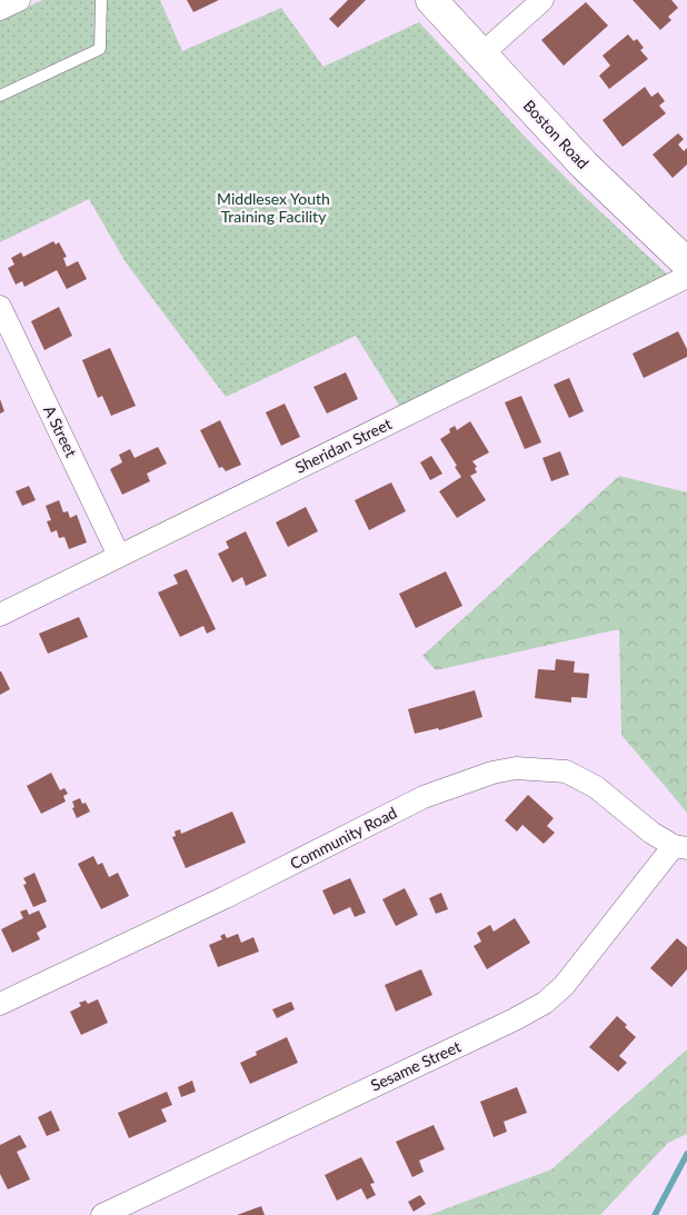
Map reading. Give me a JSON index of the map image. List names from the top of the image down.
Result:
{
  "streets": {
    "main road": ["Boston Road"],
    "street": [
      "A Street",
      "Sheridan Street",
      "Community Road",
      "Sesame Street"
    ]
  },
  "crossings": [
    ["A Street", "Sheridan Street"],
    ["Community Road", "Sesame Street"]
  ],
  "parks": ["Middlesex Youth Training Facility"]
}
